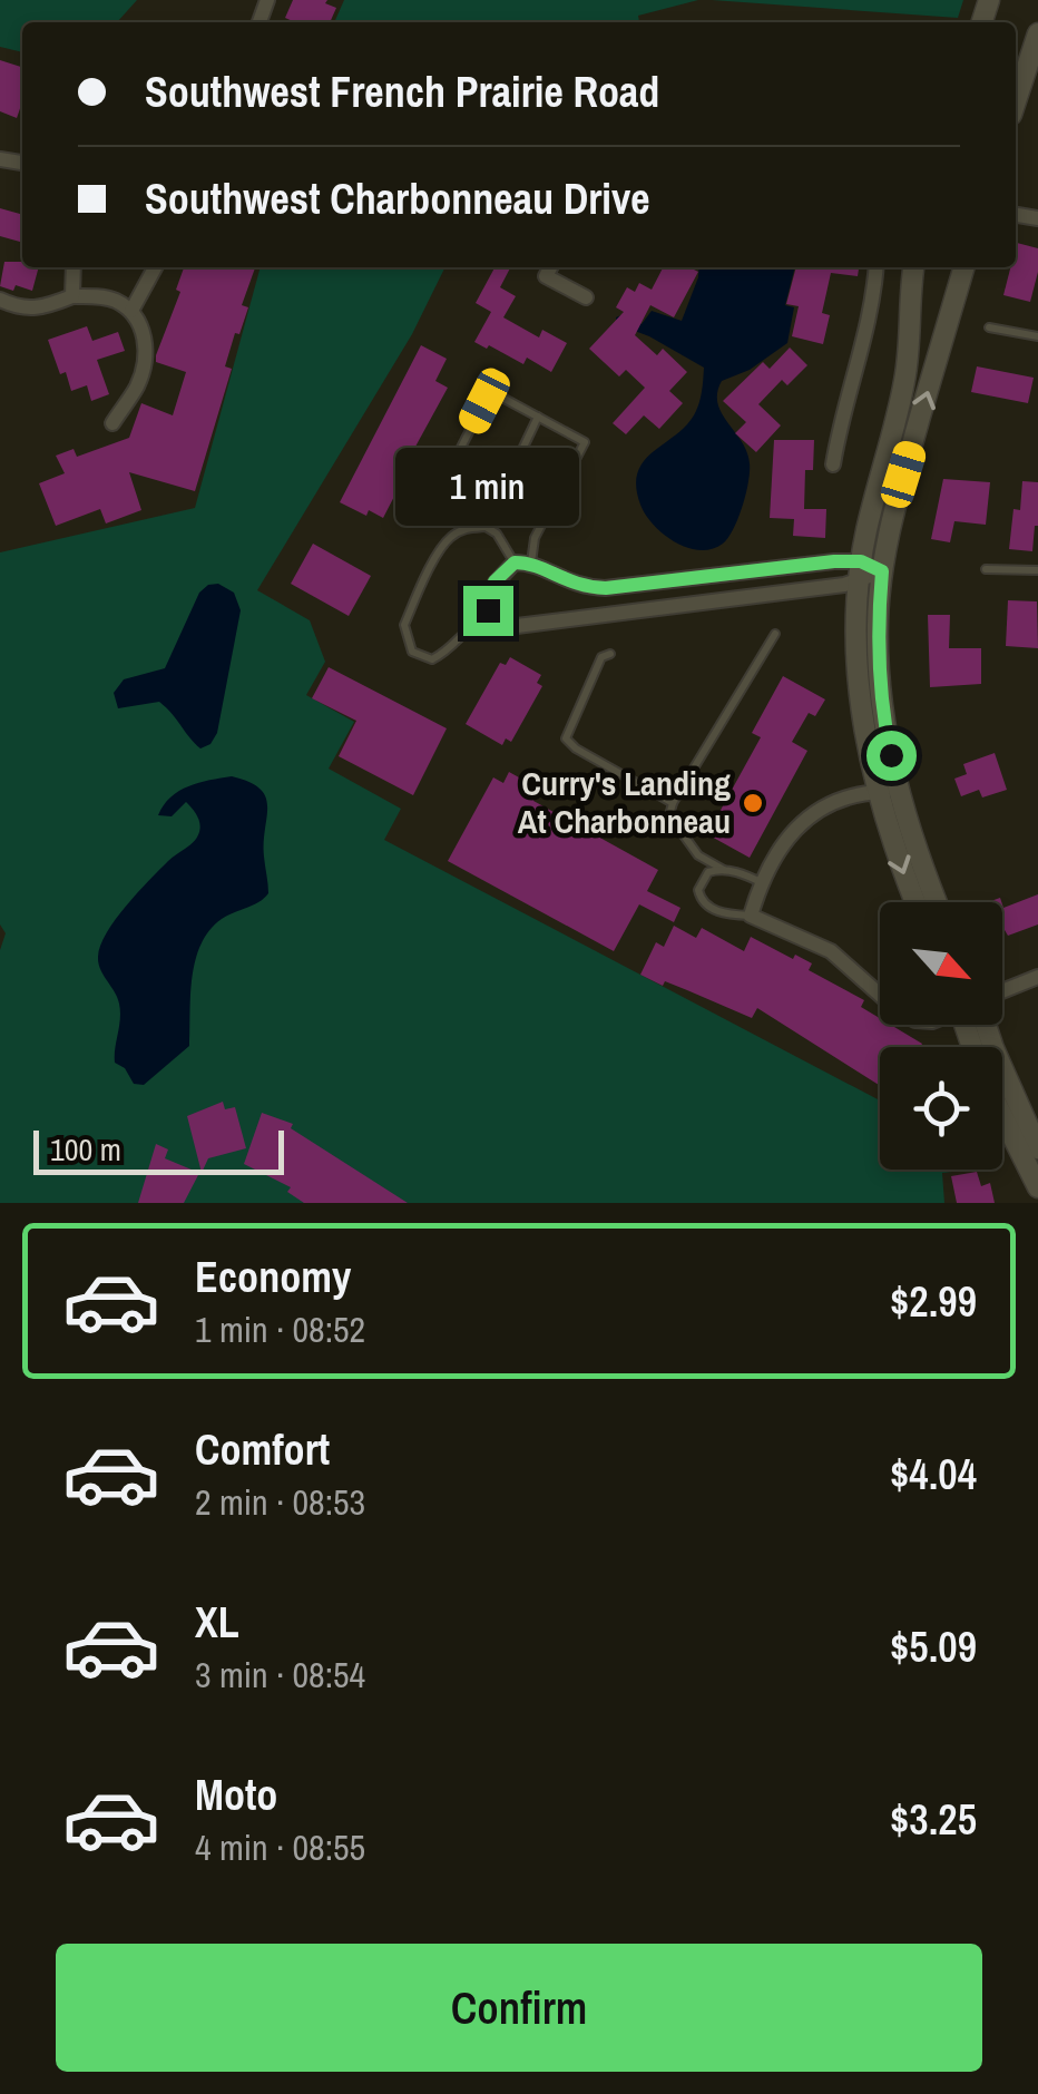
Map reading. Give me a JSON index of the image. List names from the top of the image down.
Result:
{
  "places": ["Curry's Landing At Charbonneau"],
  "scale_bar": "100 m",
  "north": "bottom right",
  "page": {
    "banner": ["Southwest French Prairie Road", "Southwest Charbonneau Drive"],
    "bubble": "1 min",
    "scale": "100 m",
    "list": [
      {
        "name": "Economy",
        "note": "1 min · 08:52",
        "value": "$2.99"
      },
      {
        "name": "Comfort",
        "note": "2 min · 08:53",
        "value": "$4.04"
      },
      {
        "name": "XL",
        "note": "3 min · 08:54",
        "value": "$5.09"
      },
      {
        "name": "Moto",
        "note": "4 min · 08:55",
        "value": "$3.25"
      }
    ],
    "buttons": "Confirm"
  }
}
